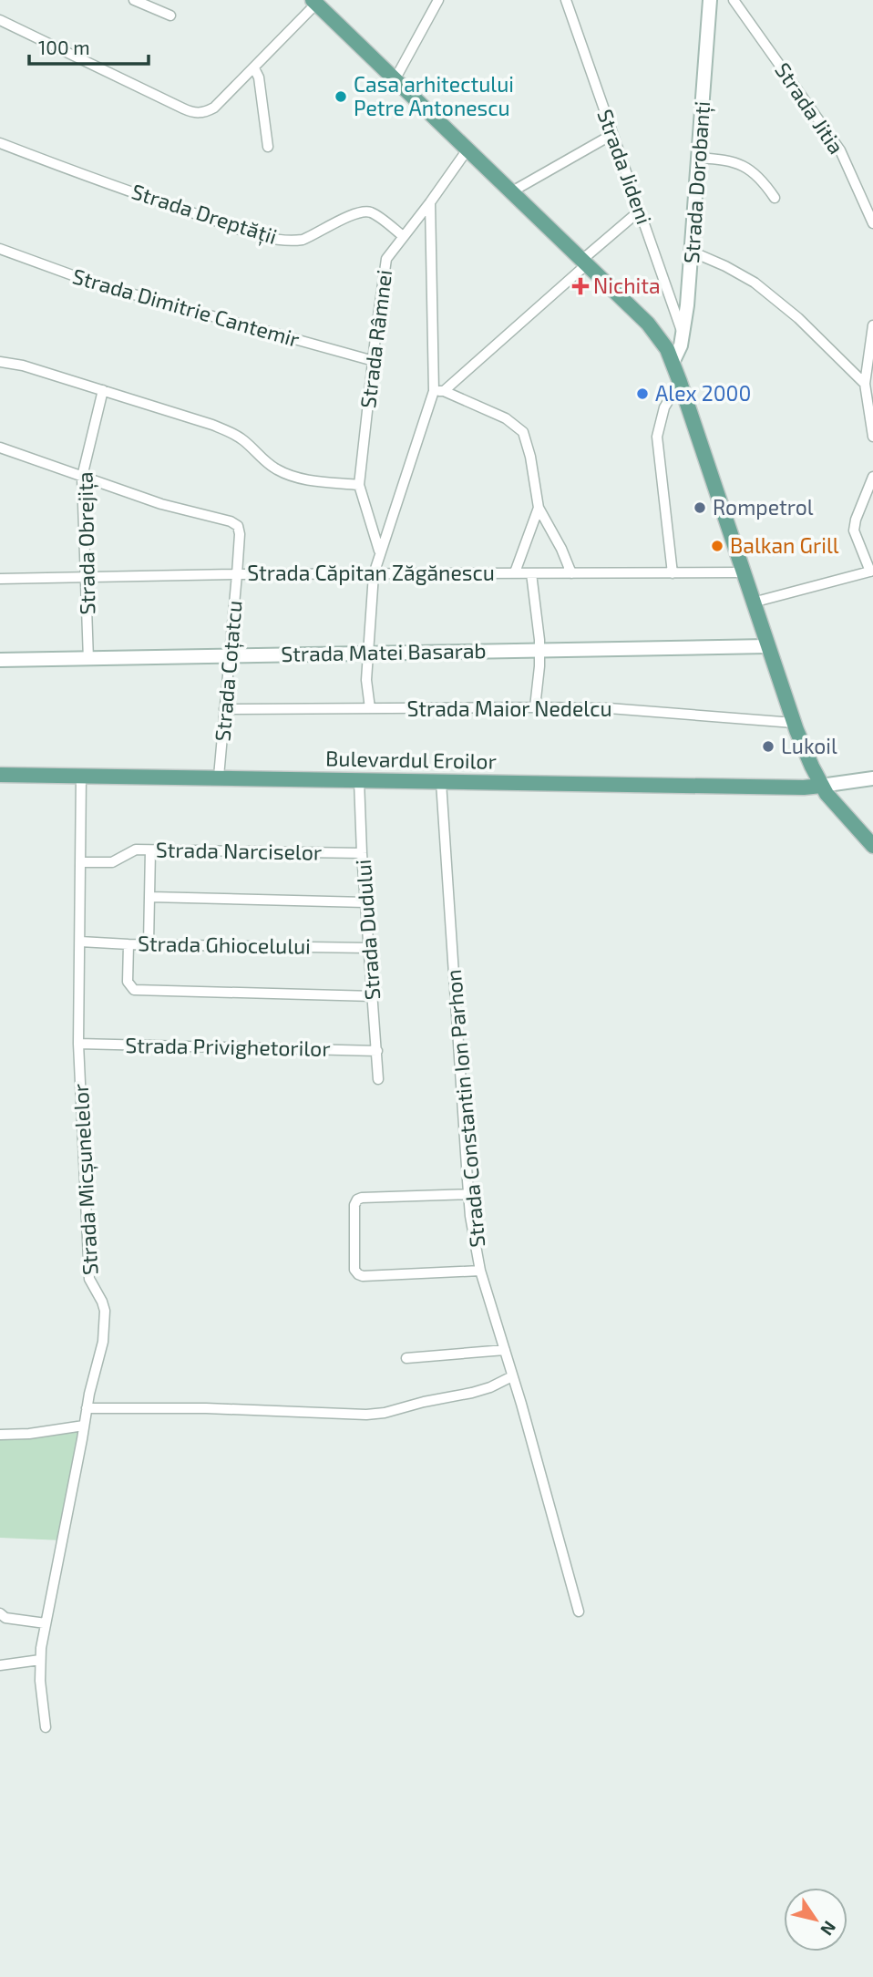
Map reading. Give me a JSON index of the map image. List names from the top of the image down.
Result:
{
  "streets": {
    "main road": ["Bulevardul Eroilor"],
    "street": [
      "Strada Jitia",
      "Strada Jideni",
      "Strada Dorobanți",
      "Strada Dreptății",
      "Strada Dimitrie Cantemir",
      "Strada Râmnei",
      "Strada Obrejița",
      "Strada Căpitan Zăgănescu",
      "Strada Matei Basarab",
      "Strada Coțatcu",
      "Strada Maior Nedelcu",
      "Strada Narciselor",
      "Strada Dudului",
      "Strada Ghiocelului",
      "Strada Privighetorilor",
      "Strada Constantin Ion Parhon",
      "Strada Micșunelelor"
    ]
  },
  "crossings": [
    ["Strada Jideni", "Strada Dorobanți"],
    ["Strada Dreptății", "Strada Râmnei"],
    ["Strada Dimitrie Cantemir", "Strada Râmnei"],
    ["Strada Obrejița", "Strada Căpitan Zăgănescu"],
    ["Strada Obrejița", "Strada Matei Basarab"],
    ["Strada Obrejița", "Strada Coțatcu"],
    ["Strada Căpitan Zăgănescu", "Strada Coțatcu"],
    ["Strada Matei Basarab", "Strada Coțatcu"],
    ["Strada Coțatcu", "Strada Maior Nedelcu"],
    ["Strada Coțatcu", "Bulevardul Eroilor"],
    ["Bulevardul Eroilor", "Strada Dudului"],
    ["Bulevardul Eroilor", "Strada Constantin Ion Parhon"],
    ["Bulevardul Eroilor", "Strada Micșunelelor"],
    ["Strada Narciselor", "Strada Dudului"],
    ["Strada Narciselor", "Strada Micșunelelor"],
    ["Strada Dudului", "Strada Ghiocelului"],
    ["Strada Dudului", "Strada Privighetorilor"],
    ["Strada Ghiocelului", "Strada Micșunelelor"],
    ["Strada Privighetorilor", "Strada Micșunelelor"]
  ],
  "places": {
    "other": [
      "Casa arhitectului Petre Antonescu",
      "Alex 2000",
      "Rompetrol",
      "Balkan Grill",
      "Lukoil"
    ],
    "health": ["Nichita"]
  },
  "scale_bar": "100 m",
  "north": "bottom right"
}
